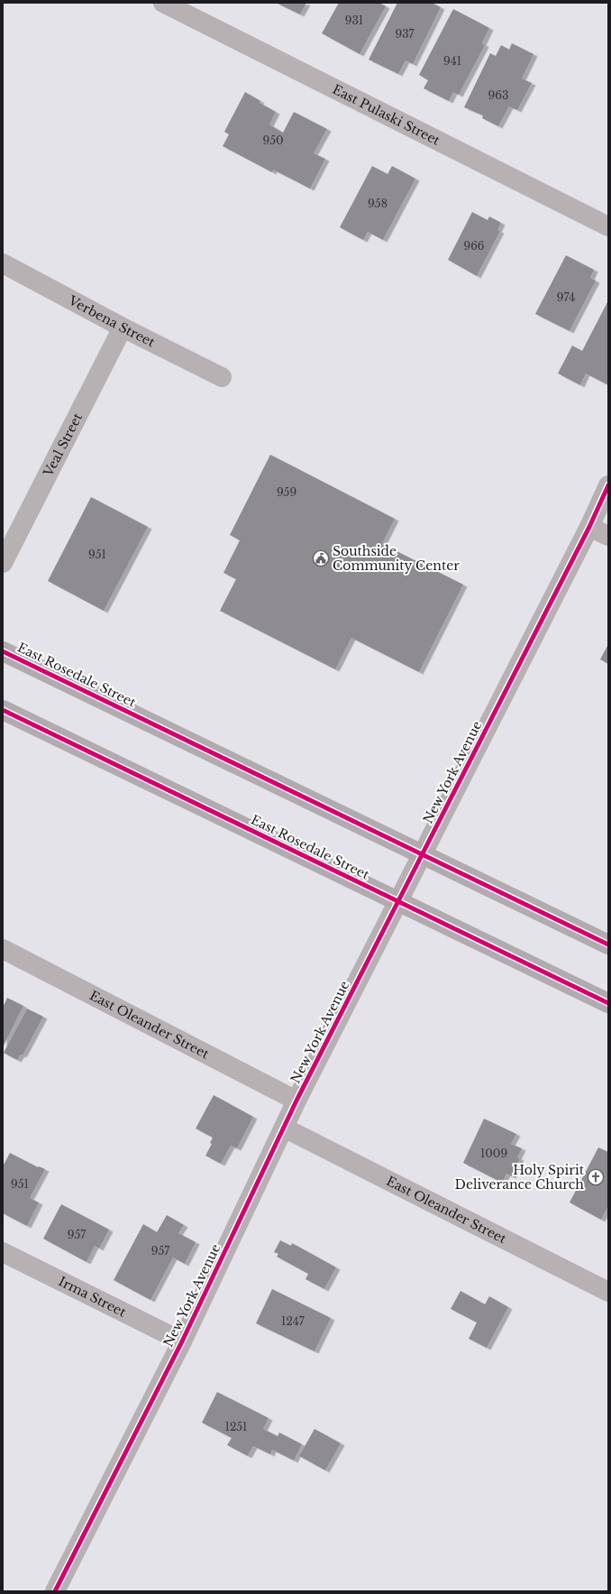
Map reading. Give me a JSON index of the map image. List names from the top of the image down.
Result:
{
  "streets": {
    "main road": ["East Rosedale Street"],
    "street": [
      "East Pulaski Street",
      "Verbena Street",
      "Veal Street",
      "New York Avenue",
      "East Oleander Street",
      "Irma Street"
    ]
  },
  "crossings": [
    ["Verbena Street", "Veal Street"],
    ["East Rosedale Street", "New York Avenue"],
    ["New York Avenue", "East Oleander Street"],
    ["New York Avenue", "Irma Street"]
  ],
  "places": {
    "public building": ["Southside Community Center"],
    "church": ["Holy Spirit Deliverance Church"]
  },
  "house_numbers": [
    "931",
    "937",
    "941",
    "963",
    "950",
    "958",
    "966",
    "974",
    "959",
    "951",
    "1009",
    "951",
    "957",
    "957",
    "1247",
    "1251"
  ]
}
